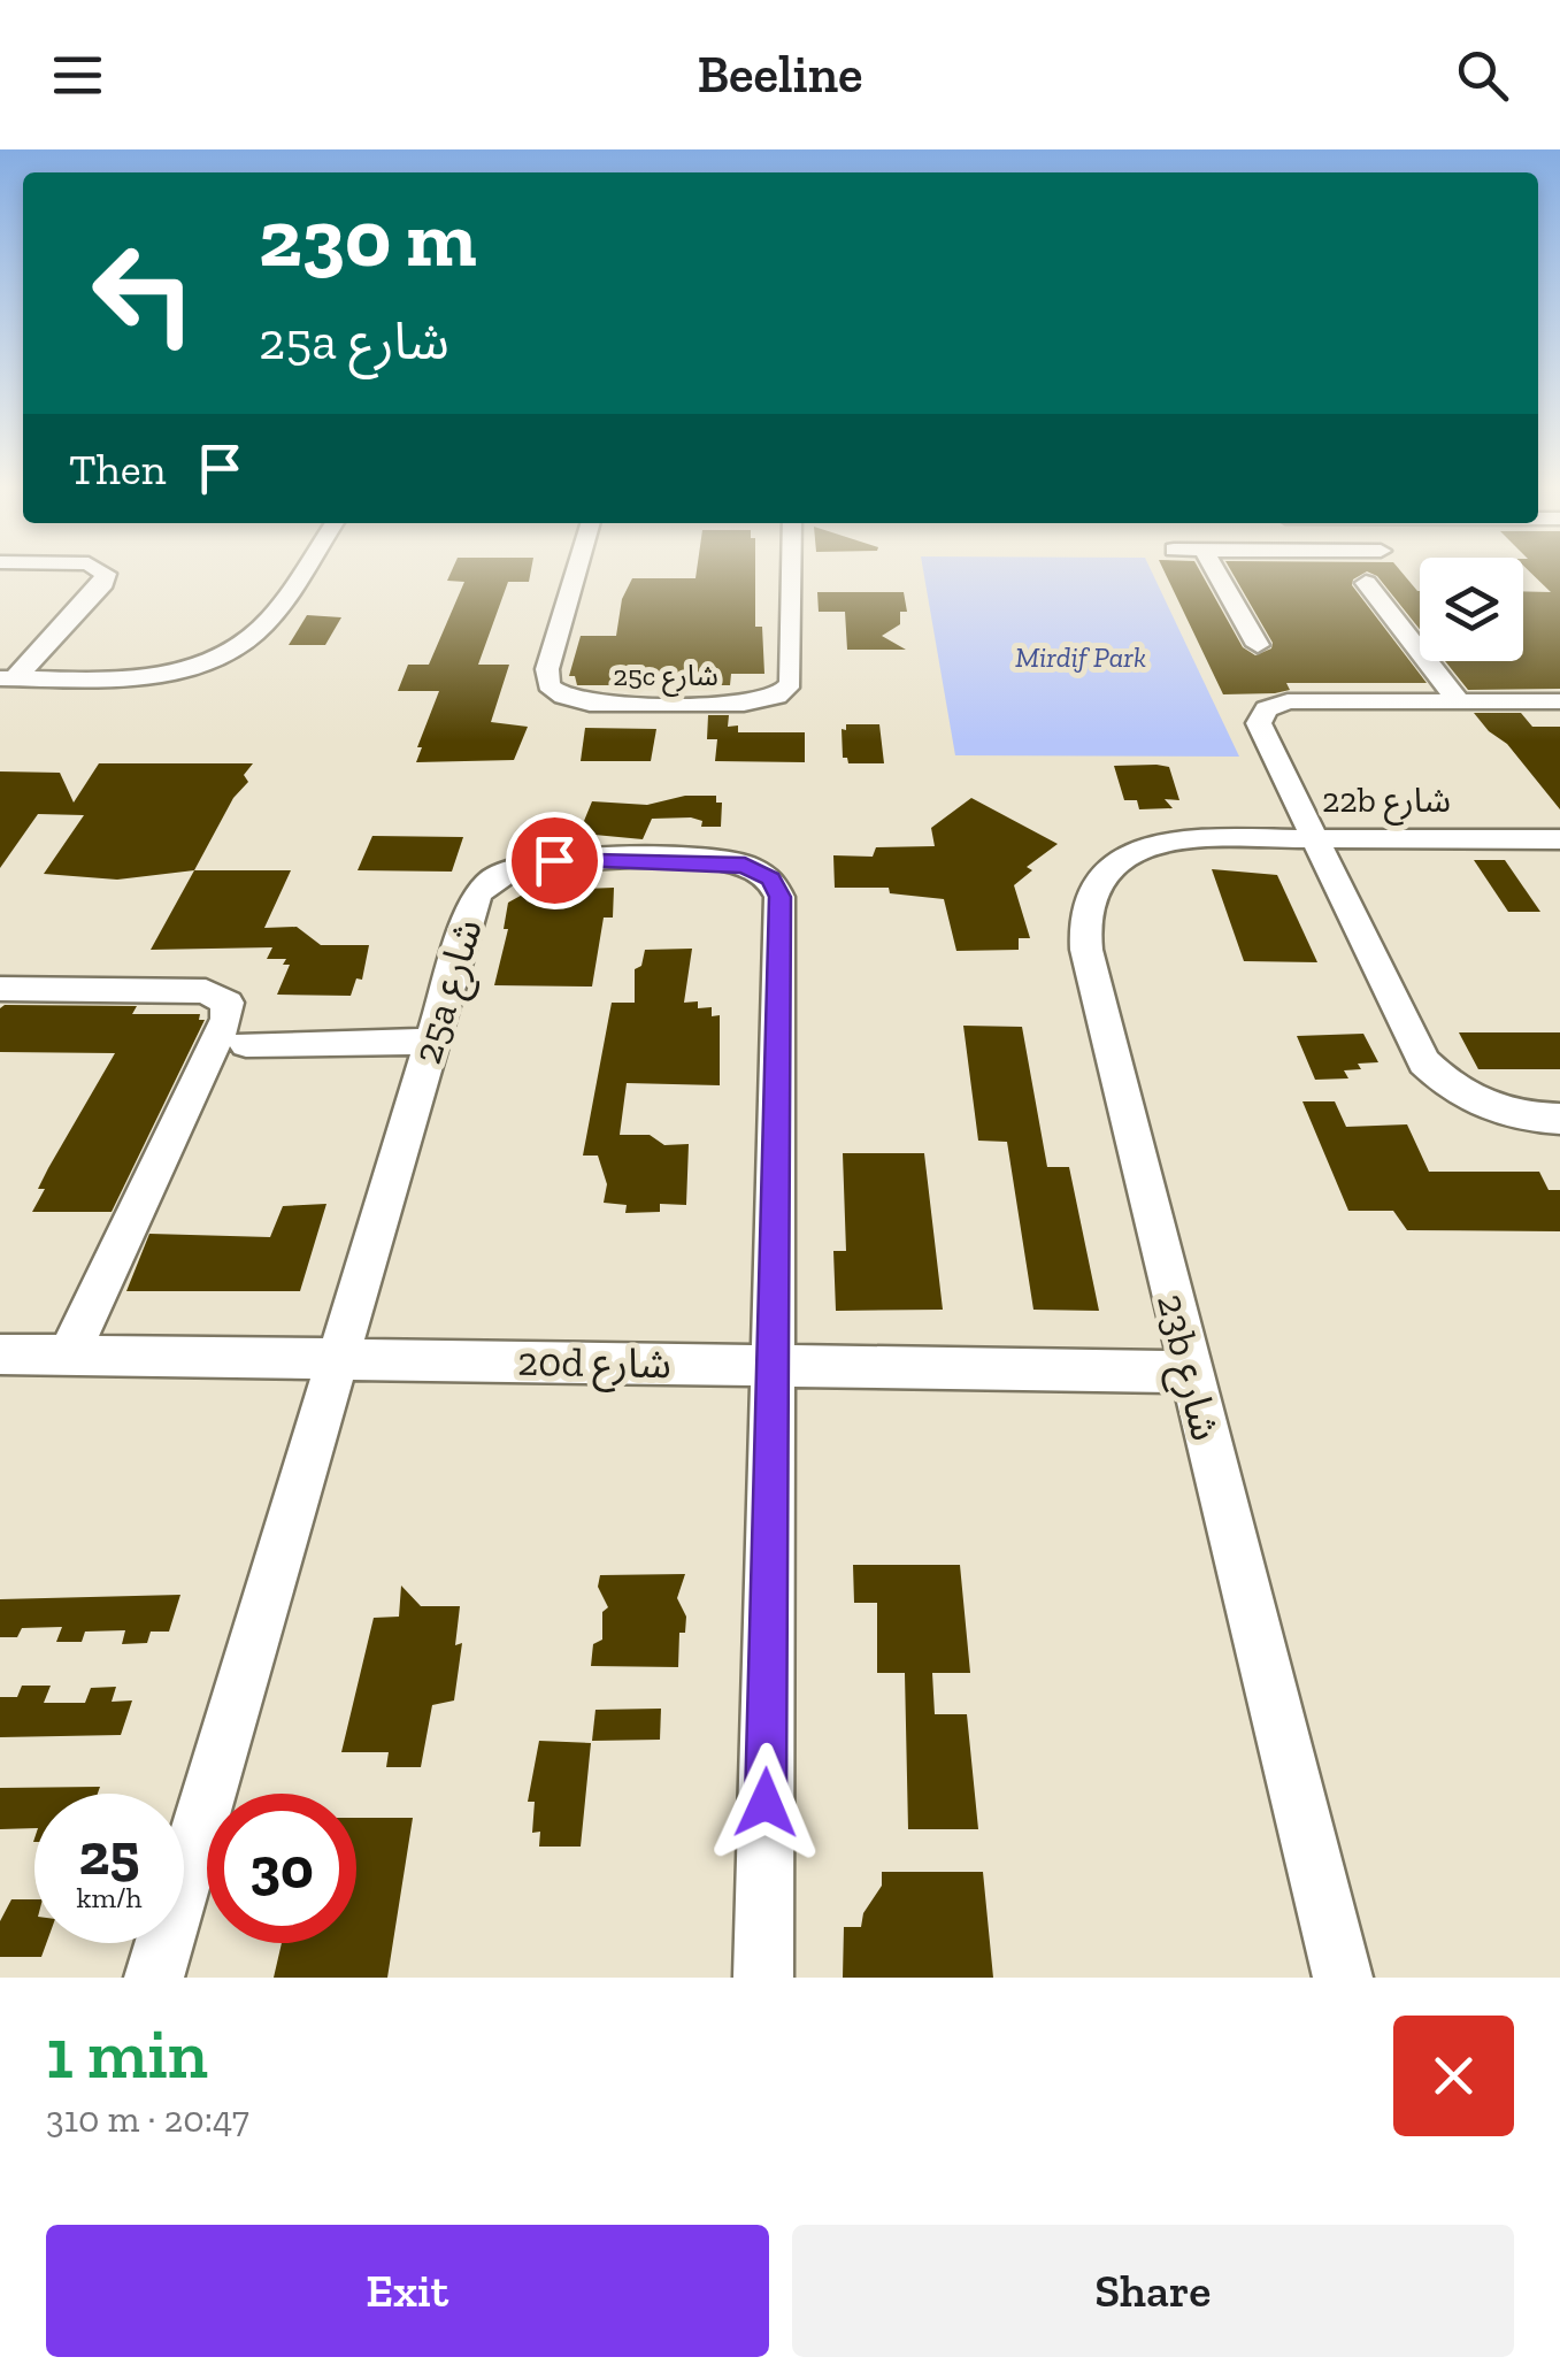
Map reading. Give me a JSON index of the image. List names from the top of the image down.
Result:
{
  "streets": {
    "street": [
      "25c شارع",
      "22b شارع",
      "25a شارع",
      "20d شارع",
      "23b شارع"
    ]
  },
  "crossings": [
    ["22b شارع", "23b شارع"],
    ["25a شارع", "20d شارع"],
    ["20d شارع", "23b شارع"]
  ],
  "parks": ["Mirdif Park"],
  "page": {
    "header": "Beeline",
    "turn": ["230 m", "25a شارع"],
    "then": "Then",
    "speed": "25 km/h",
    "limit": "30",
    "heading": ["1 min", "310 m · 20:47"],
    "buttons": ["Exit", "Share"]
  }
}
